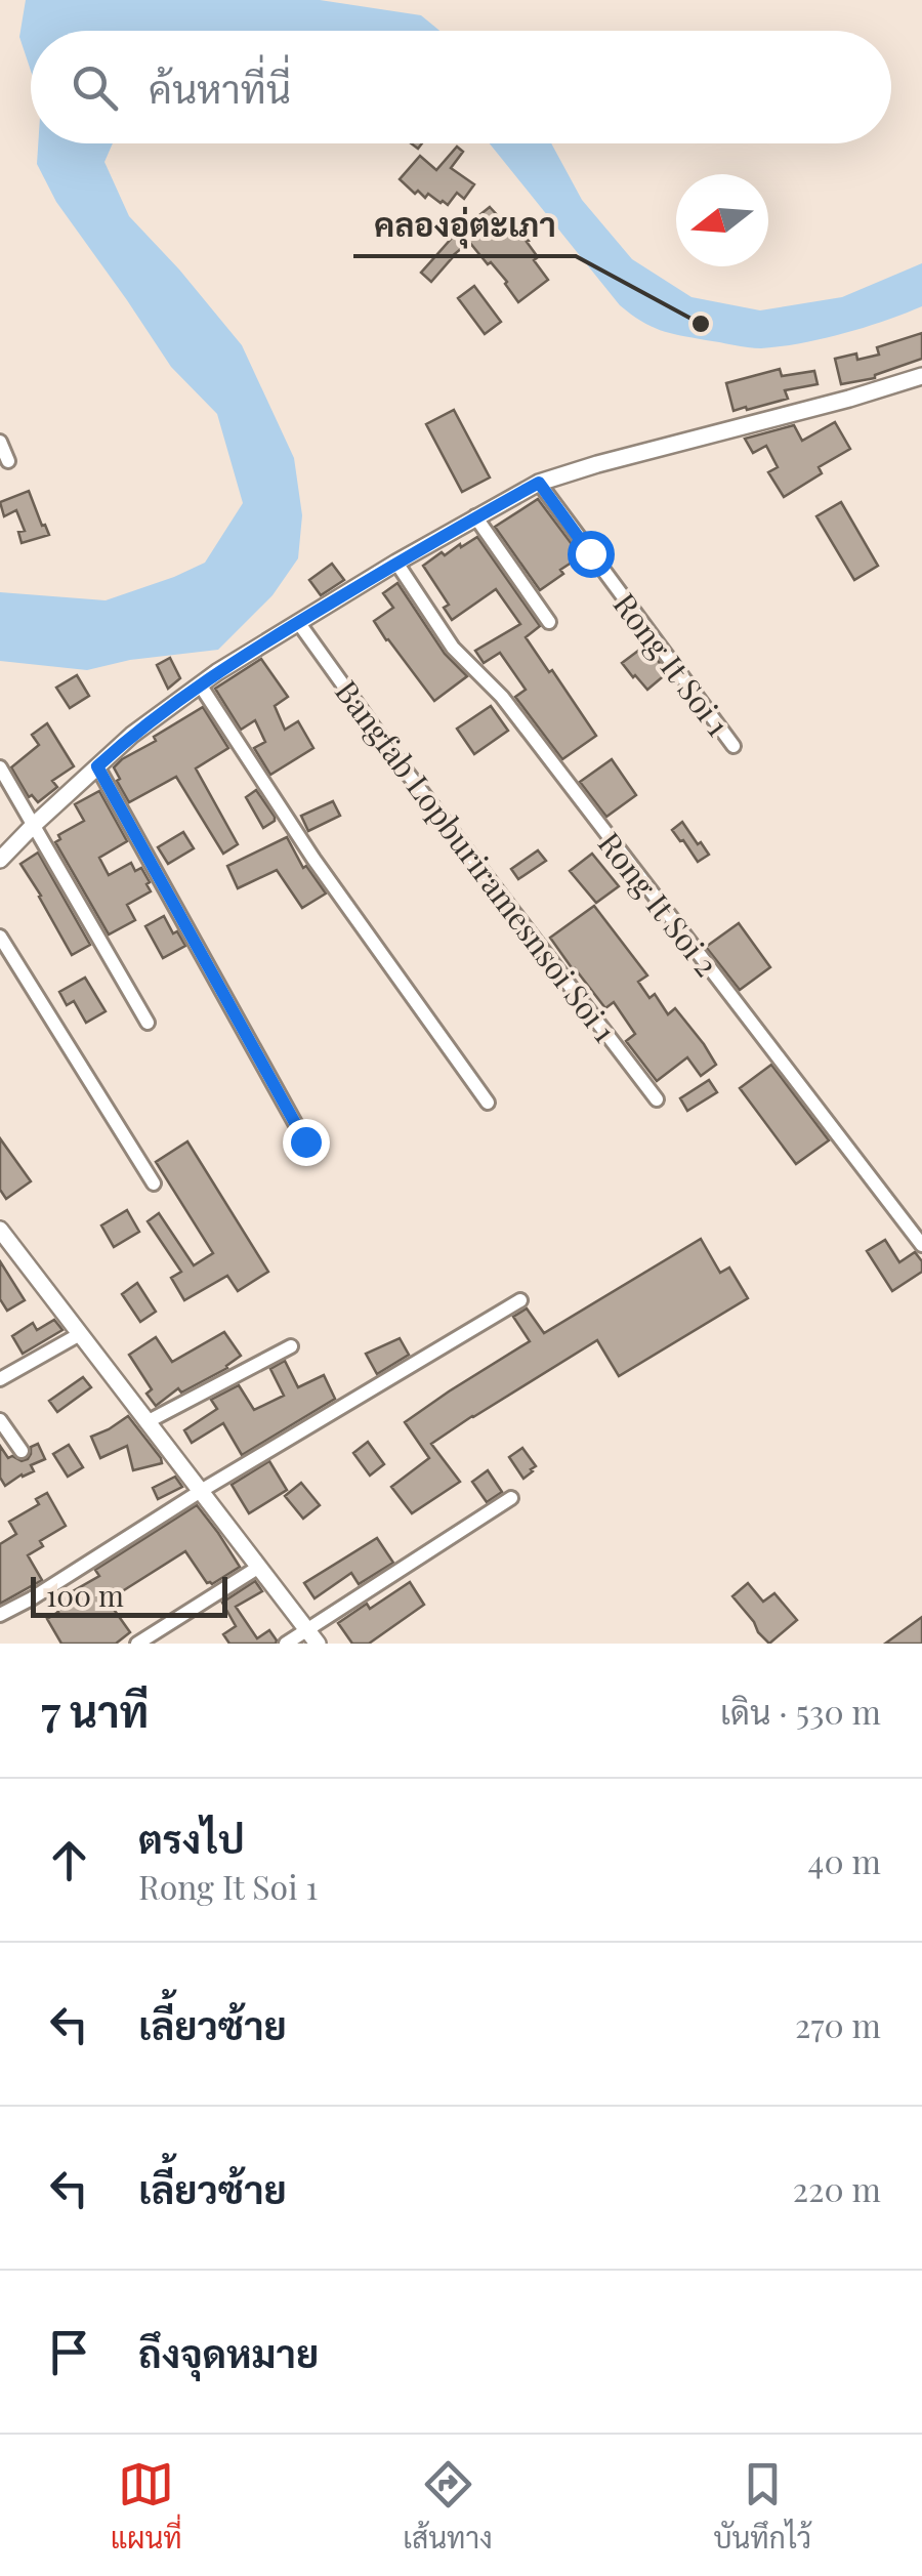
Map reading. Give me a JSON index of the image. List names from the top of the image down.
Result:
{
  "streets": {
    "street": ["Rong It Soi 1", "Bangfab Lopburiramesnsoi Soi 1", "Rong It Soi 2"]
  },
  "places": ["คลองอุ่ตะเภา"],
  "scale_bar": "100 m",
  "north": "left",
  "page": {
    "search": "ค้นหาที่นี่",
    "scale": "100 m",
    "heading": ["7 นาที", "เดิน · 530 m"],
    "list": [
      ["ตรงไป", "Rong It Soi 1", "40 m"],
      ["เลี้ยวซ้าย", "270 m"],
      ["เลี้ยวซ้าย", "220 m"],
      "ถึงจุดหมาย"
    ],
    "nav": ["แผนที่", "เส้นทาง", "บันทึกไว้"]
  }
}
